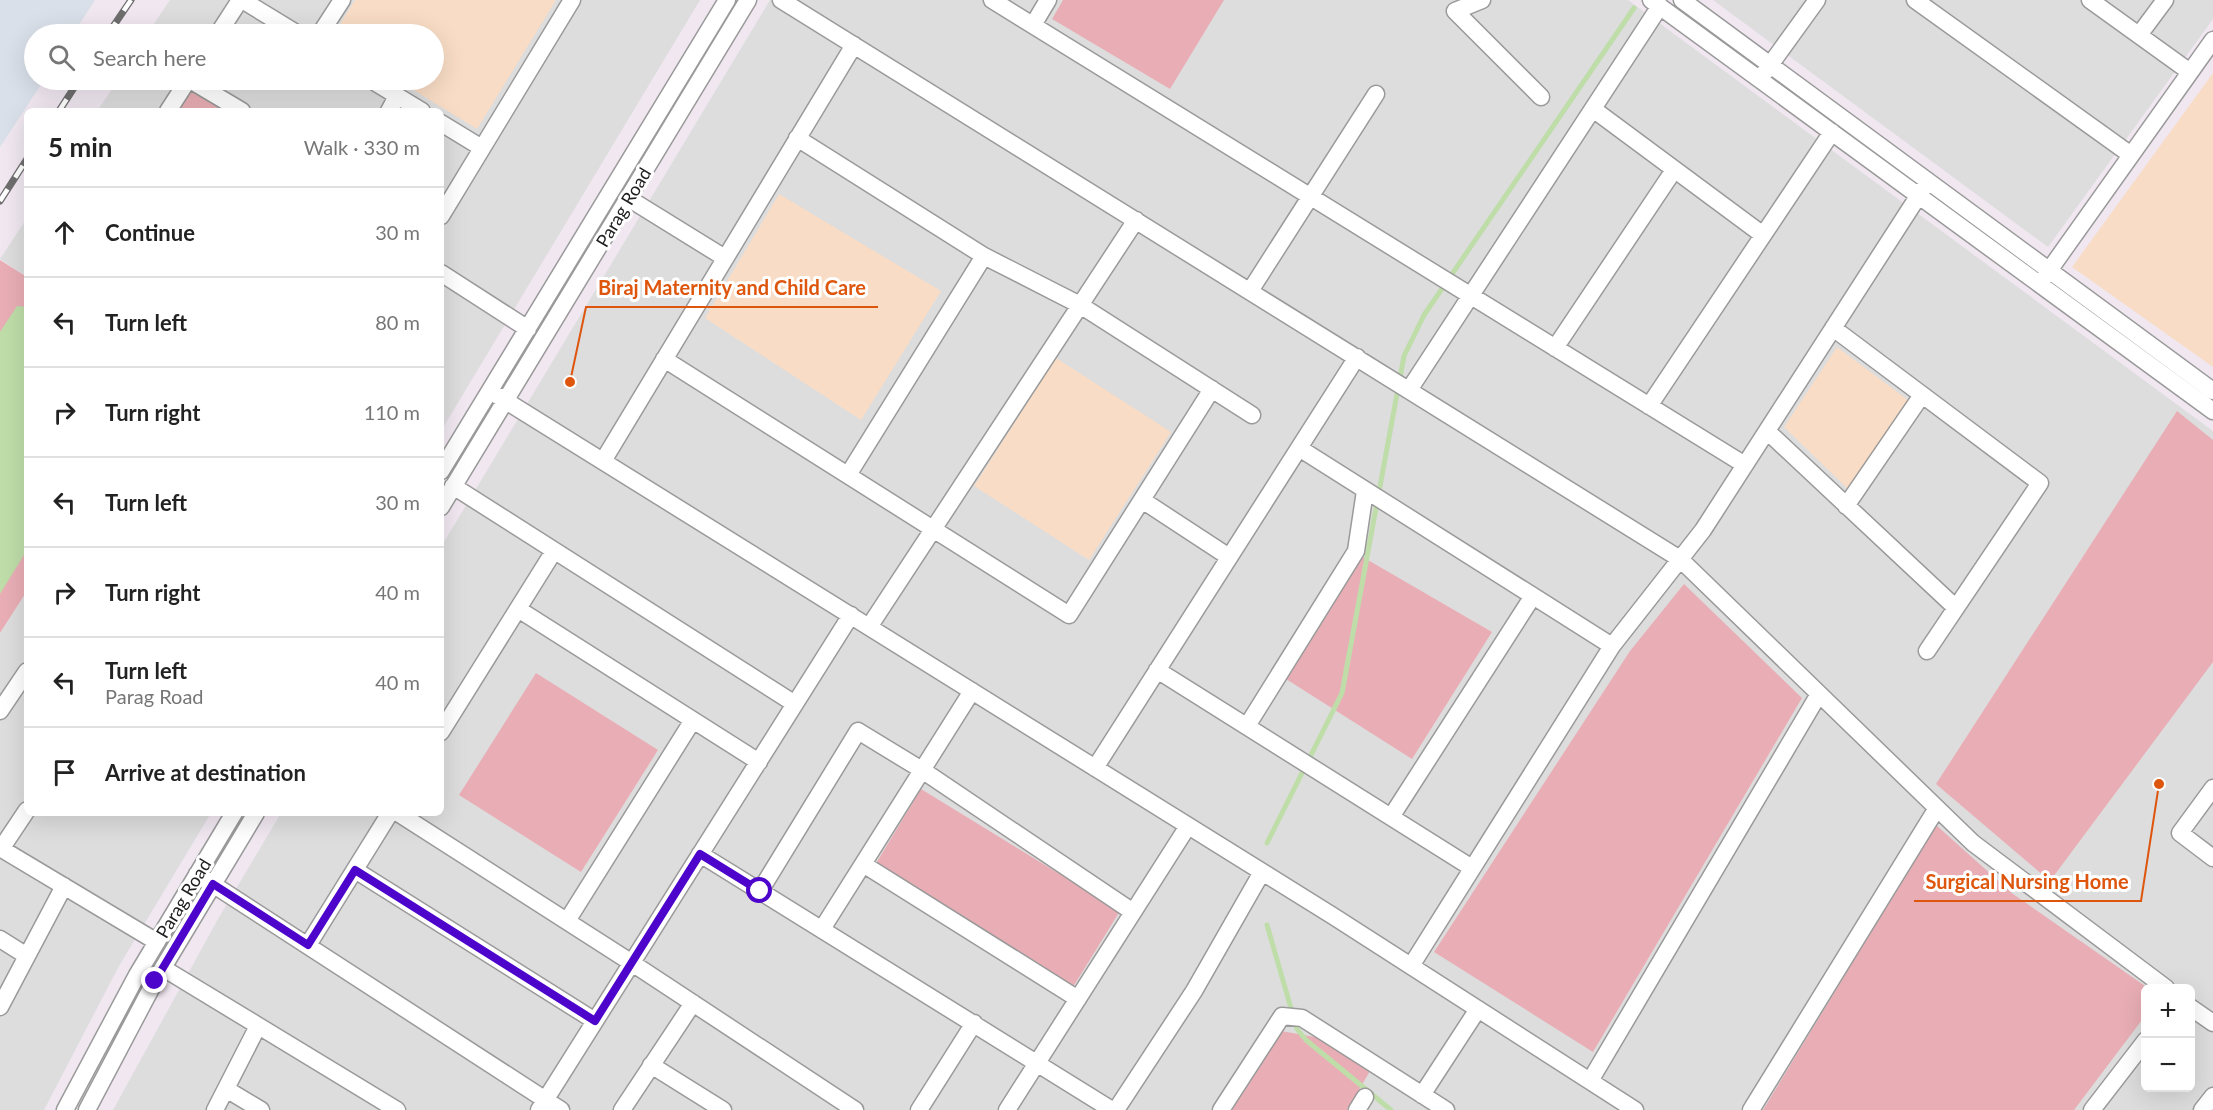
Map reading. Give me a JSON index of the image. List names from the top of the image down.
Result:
{
  "streets": {
    "street": ["Parag Road"]
  },
  "places": ["Biraj Maternity and Child Care", "Surgical Nursing Home"],
  "page": {
    "search": "Search here",
    "heading": ["5 min", "Walk · 330 m"],
    "list": [
      ["Continue", "30 m"],
      ["Turn left", "80 m"],
      ["Turn right", "110 m"],
      ["Turn left", "30 m"],
      ["Turn right", "40 m"],
      ["Turn left", "Parag Road", "40 m"],
      "Arrive at destination"
    ],
    "map_buttons": ["+", "−"]
  }
}
